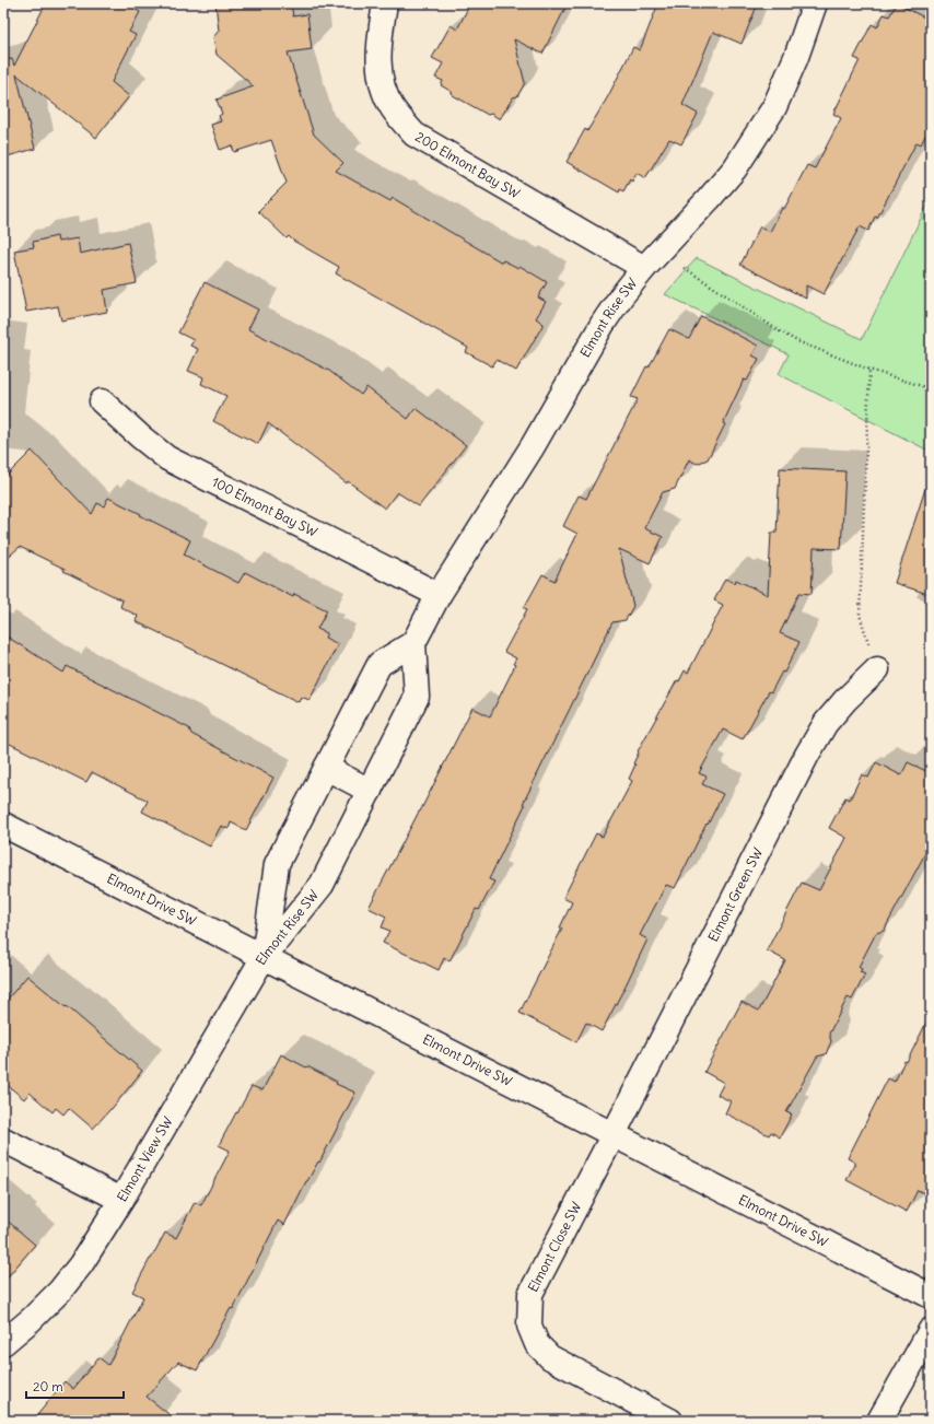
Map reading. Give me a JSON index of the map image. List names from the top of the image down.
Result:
{
  "streets": {
    "street": [
      "200 Elmont Bay SW",
      "Elmont Rise SW",
      "100 Elmont Bay SW",
      "Elmont Green SW",
      "Elmont Drive SW",
      "Elmont View SW",
      "Elmont Close SW"
    ]
  },
  "crossings": [
    ["200 Elmont Bay SW", "Elmont Rise SW"],
    ["Elmont Rise SW", "100 Elmont Bay SW"],
    ["Elmont Rise SW", "Elmont Drive SW"],
    ["Elmont Rise SW", "Elmont View SW"],
    ["Elmont Green SW", "Elmont Drive SW"],
    ["Elmont Green SW", "Elmont Close SW"],
    ["Elmont Drive SW", "Elmont View SW"],
    ["Elmont Drive SW", "Elmont Close SW"]
  ],
  "scale_bar": "20 m"
}
